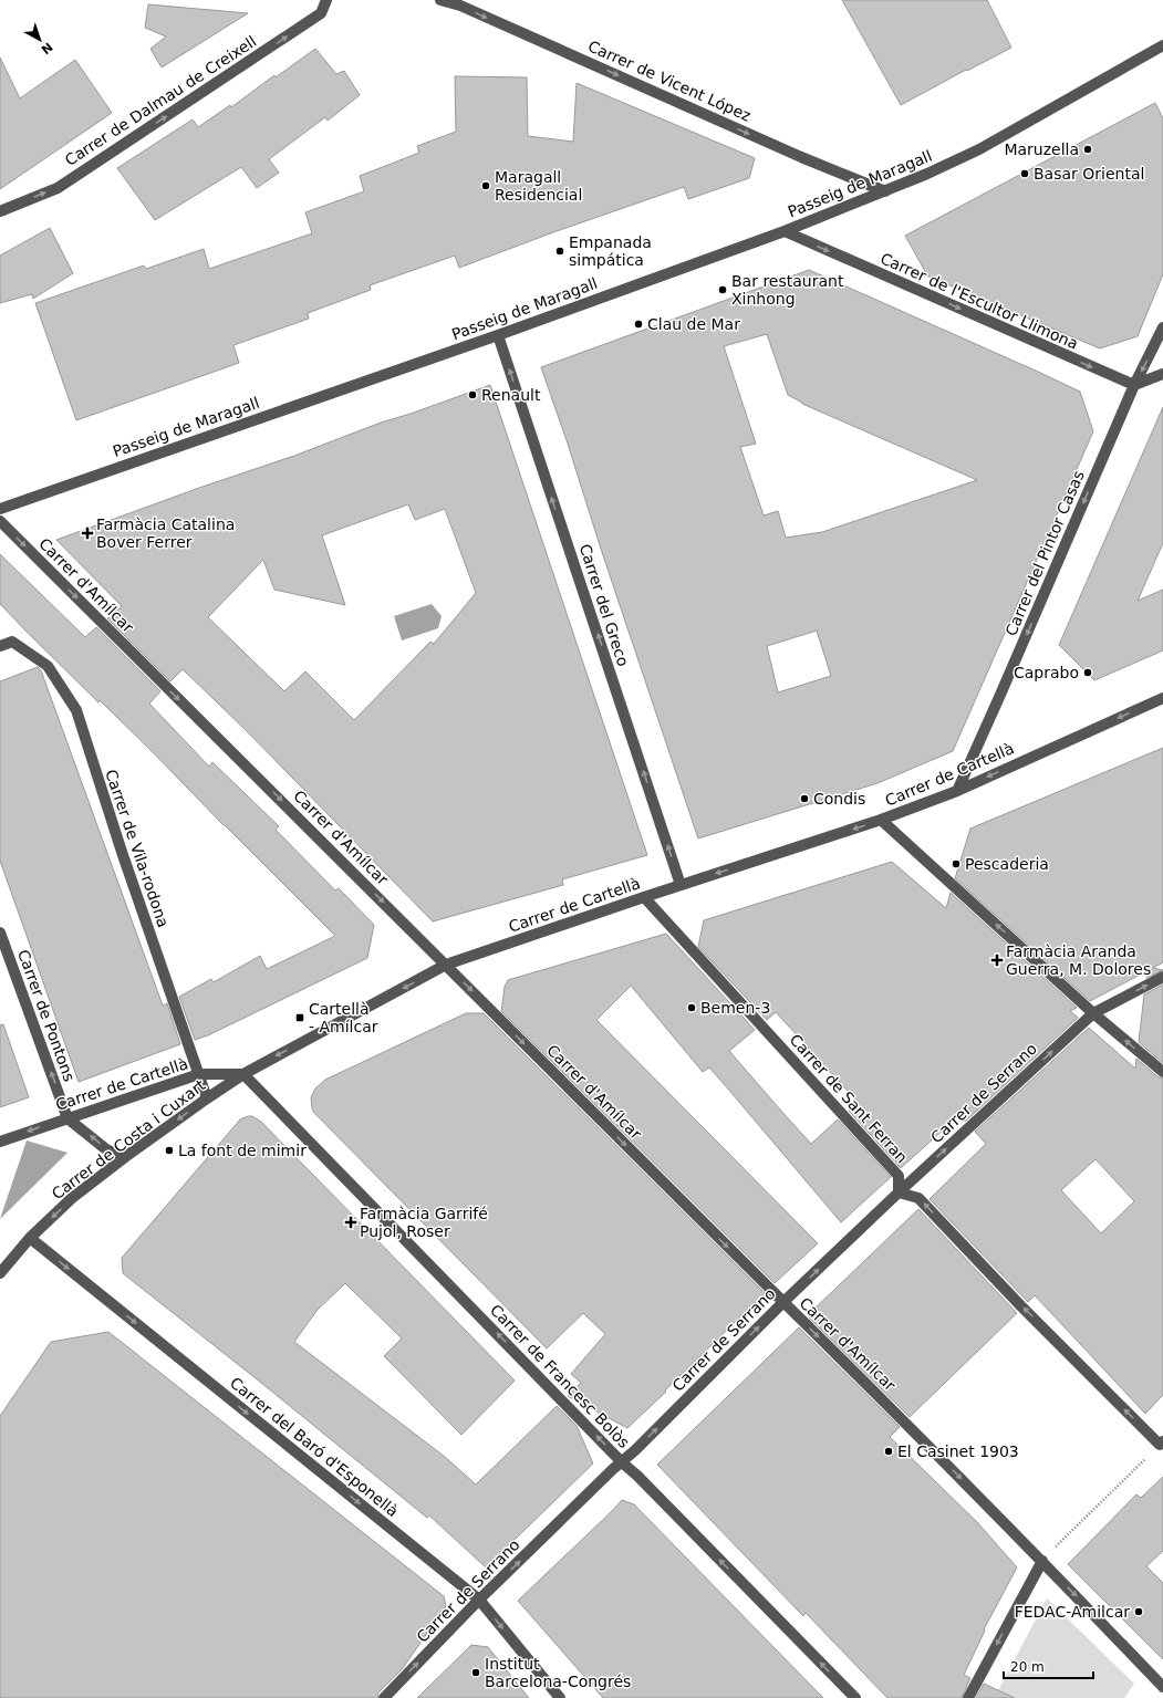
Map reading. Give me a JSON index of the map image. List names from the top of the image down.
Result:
{
  "streets": {
    "street": [
      "Carrer de Vicent López",
      "Carrer de Dalmau de Creixell",
      "Passeig de Maragall",
      "Carrer de l'Escultor Llimona",
      "Carrer del Pintor Casas",
      "Carrer d'Amílcar",
      "Carrer del Greco",
      "Carrer de Cartellà",
      "Carrer de Vila-rodona",
      "Carrer de Pontons",
      "Carrer de Serrano",
      "Carrer de Sant Ferran",
      "Carrer de Costa i Cuxart",
      "Carrer de Francesc Bolòs",
      "Carrer del Baró d'Esponellà"
    ]
  },
  "crossings": [
    ["Carrer de Vicent López", "Passeig de Maragall"],
    ["Passeig de Maragall", "Carrer de l'Escultor Llimona"],
    ["Passeig de Maragall", "Carrer del Greco"],
    ["Carrer de l'Escultor Llimona", "Carrer del Pintor Casas"],
    ["Carrer del Pintor Casas", "Carrer de Cartellà"],
    ["Carrer d'Amílcar", "Carrer de Cartellà"],
    ["Carrer d'Amílcar", "Carrer de Serrano"],
    ["Carrer del Greco", "Carrer de Cartellà"],
    ["Carrer de Cartellà", "Carrer de Vila-rodona"],
    ["Carrer de Cartellà", "Carrer de Pontons"],
    ["Carrer de Cartellà", "Carrer de Sant Ferran"],
    ["Carrer de Cartellà", "Carrer de Costa i Cuxart"],
    ["Carrer de Cartellà", "Carrer de Francesc Bolòs"],
    ["Carrer de Vila-rodona", "Carrer de Costa i Cuxart"],
    ["Carrer de Serrano", "Carrer de Sant Ferran"],
    ["Carrer de Serrano", "Carrer de Francesc Bolòs"],
    ["Carrer de Serrano", "Carrer del Baró d'Esponellà"],
    ["Carrer de Costa i Cuxart", "Carrer de Francesc Bolòs"],
    ["Carrer de Costa i Cuxart", "Carrer del Baró d'Esponellà"]
  ],
  "one_way": [
    "Carrer de Vicent López",
    "Carrer de Dalmau de Creixell",
    "Carrer de l'Escultor Llimona",
    "Carrer del Pintor Casas",
    "Carrer d'Amílcar",
    "Carrer del Greco",
    "Carrer de Cartellà",
    "Carrer de Pontons",
    "Carrer de Serrano",
    "Carrer de Costa i Cuxart",
    "Carrer de Francesc Bolòs",
    "Carrer del Baró d'Esponellà"
  ],
  "places": {
    "other": [
      "Maruzella",
      "Basar Oriental",
      "Maragall Residencial",
      "Empanada simpática",
      "Bar restaurant Xinhong",
      "Clau de Mar",
      "Renault",
      "Caprabo",
      "Condis",
      "Pescaderia",
      "Bemen-3",
      "La font de mimir",
      "El Casinet 1903",
      "FEDAC-Amilcar",
      "Institut Barcelona-Congrés"
    ],
    "health": ["Farmàcia Catalina Bover Ferrer", "Farmàcia Aranda Guerra, M. Dolores", "Farmàcia Garrifé Pujol, Roser"],
    "transit": ["Cartellà - Amílcar"]
  },
  "scale_bar": "20 m",
  "north": "bottom right"
}
